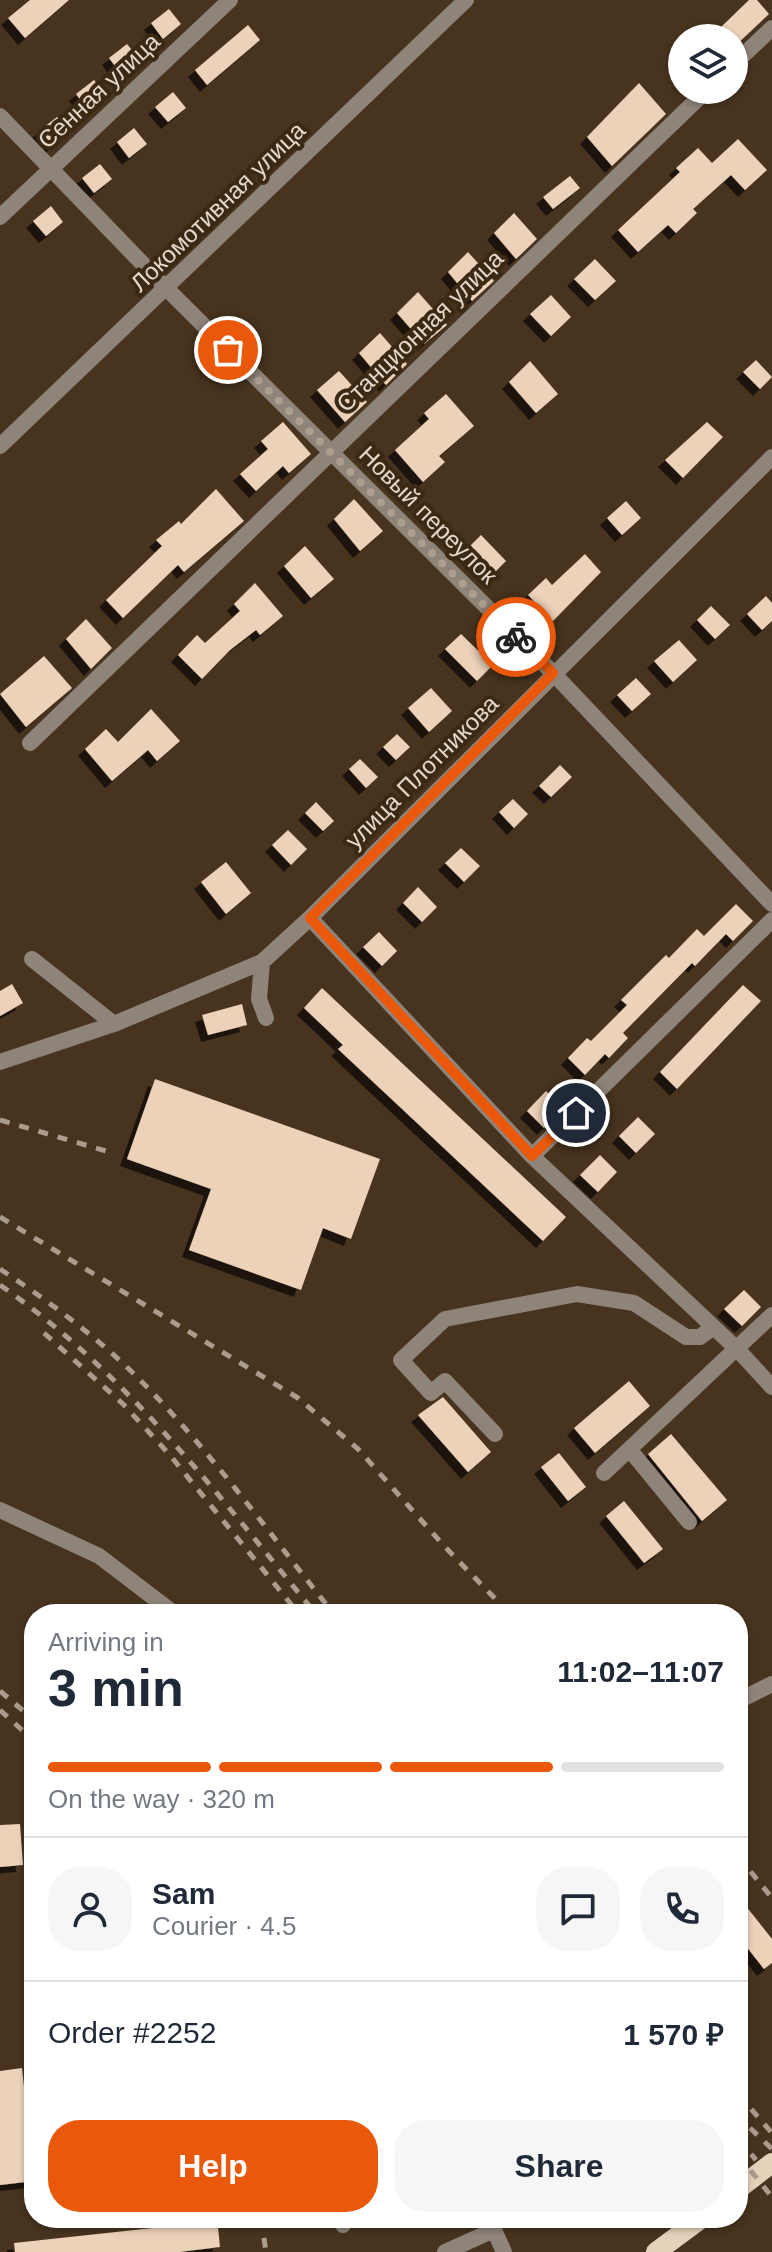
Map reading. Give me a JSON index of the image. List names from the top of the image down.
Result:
{
  "streets": {
    "street": [
      "Сенная улица",
      "Локомотивная улица",
      "Станционная улица",
      "Новый переулок",
      "улица Плотникова"
    ]
  },
  "crossings": [
    ["Сенная улица", "Новый переулок"],
    ["Локомотивная улица", "Новый переулок"],
    ["Станционная улица", "Новый переулок"],
    ["Новый переулок", "улица Плотникова"]
  ],
  "page": {
    "heading": ["3 min", "Arriving in", "11:02–11:07"],
    "panel": [
      "Sam",
      "Courier · 4.5",
      "Order #2252",
      "1 570 ₽"
    ],
    "bar": "On the way · 320 m",
    "buttons": ["Help", "Share"]
  }
}
